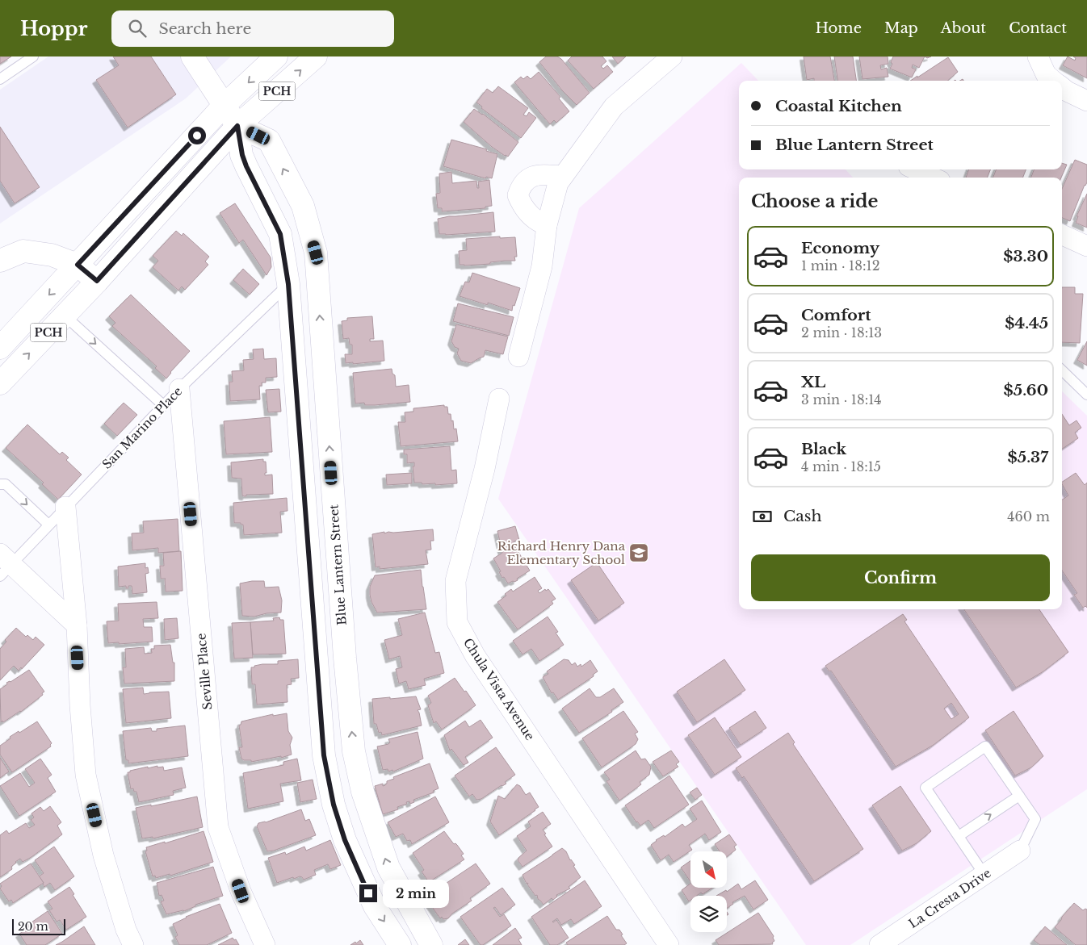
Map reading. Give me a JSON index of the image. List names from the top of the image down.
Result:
{
  "streets": {
    "main road": ["PCH", "Blue Lantern Street"],
    "street": ["Seville Place", "Chula Vista Avenue", "La Cresta Drive"],
    "lane": ["San Marino Place"]
  },
  "crossings": [
    ["PCH", "Blue Lantern Street"],
    ["San Marino Place", "Seville Place"]
  ],
  "places": {
    "school or university": ["Richard Henry Dana Elementary School"]
  },
  "scale_bar": "20 m",
  "north": "bottom right",
  "page": {
    "header": "Hoppr",
    "search": "Search here",
    "nav": [
      "Home",
      "Map",
      "About",
      "Contact"
    ],
    "banner": ["Coastal Kitchen", "Blue Lantern Street"],
    "heading": "Choose a ride",
    "list": [
      {
        "name": "Economy",
        "note": "1 min · 18:12",
        "value": "$3.30"
      },
      {
        "name": "Comfort",
        "note": "2 min · 18:13",
        "value": "$4.45"
      },
      {
        "name": "XL",
        "note": "3 min · 18:14",
        "value": "$5.60"
      },
      {
        "name": "Black",
        "note": "4 min · 18:15",
        "value": "$5.37"
      }
    ],
    "pay": ["Cash", "460 m"],
    "buttons": "Confirm",
    "bubble": "2 min",
    "scale": "20 m"
  }
}
